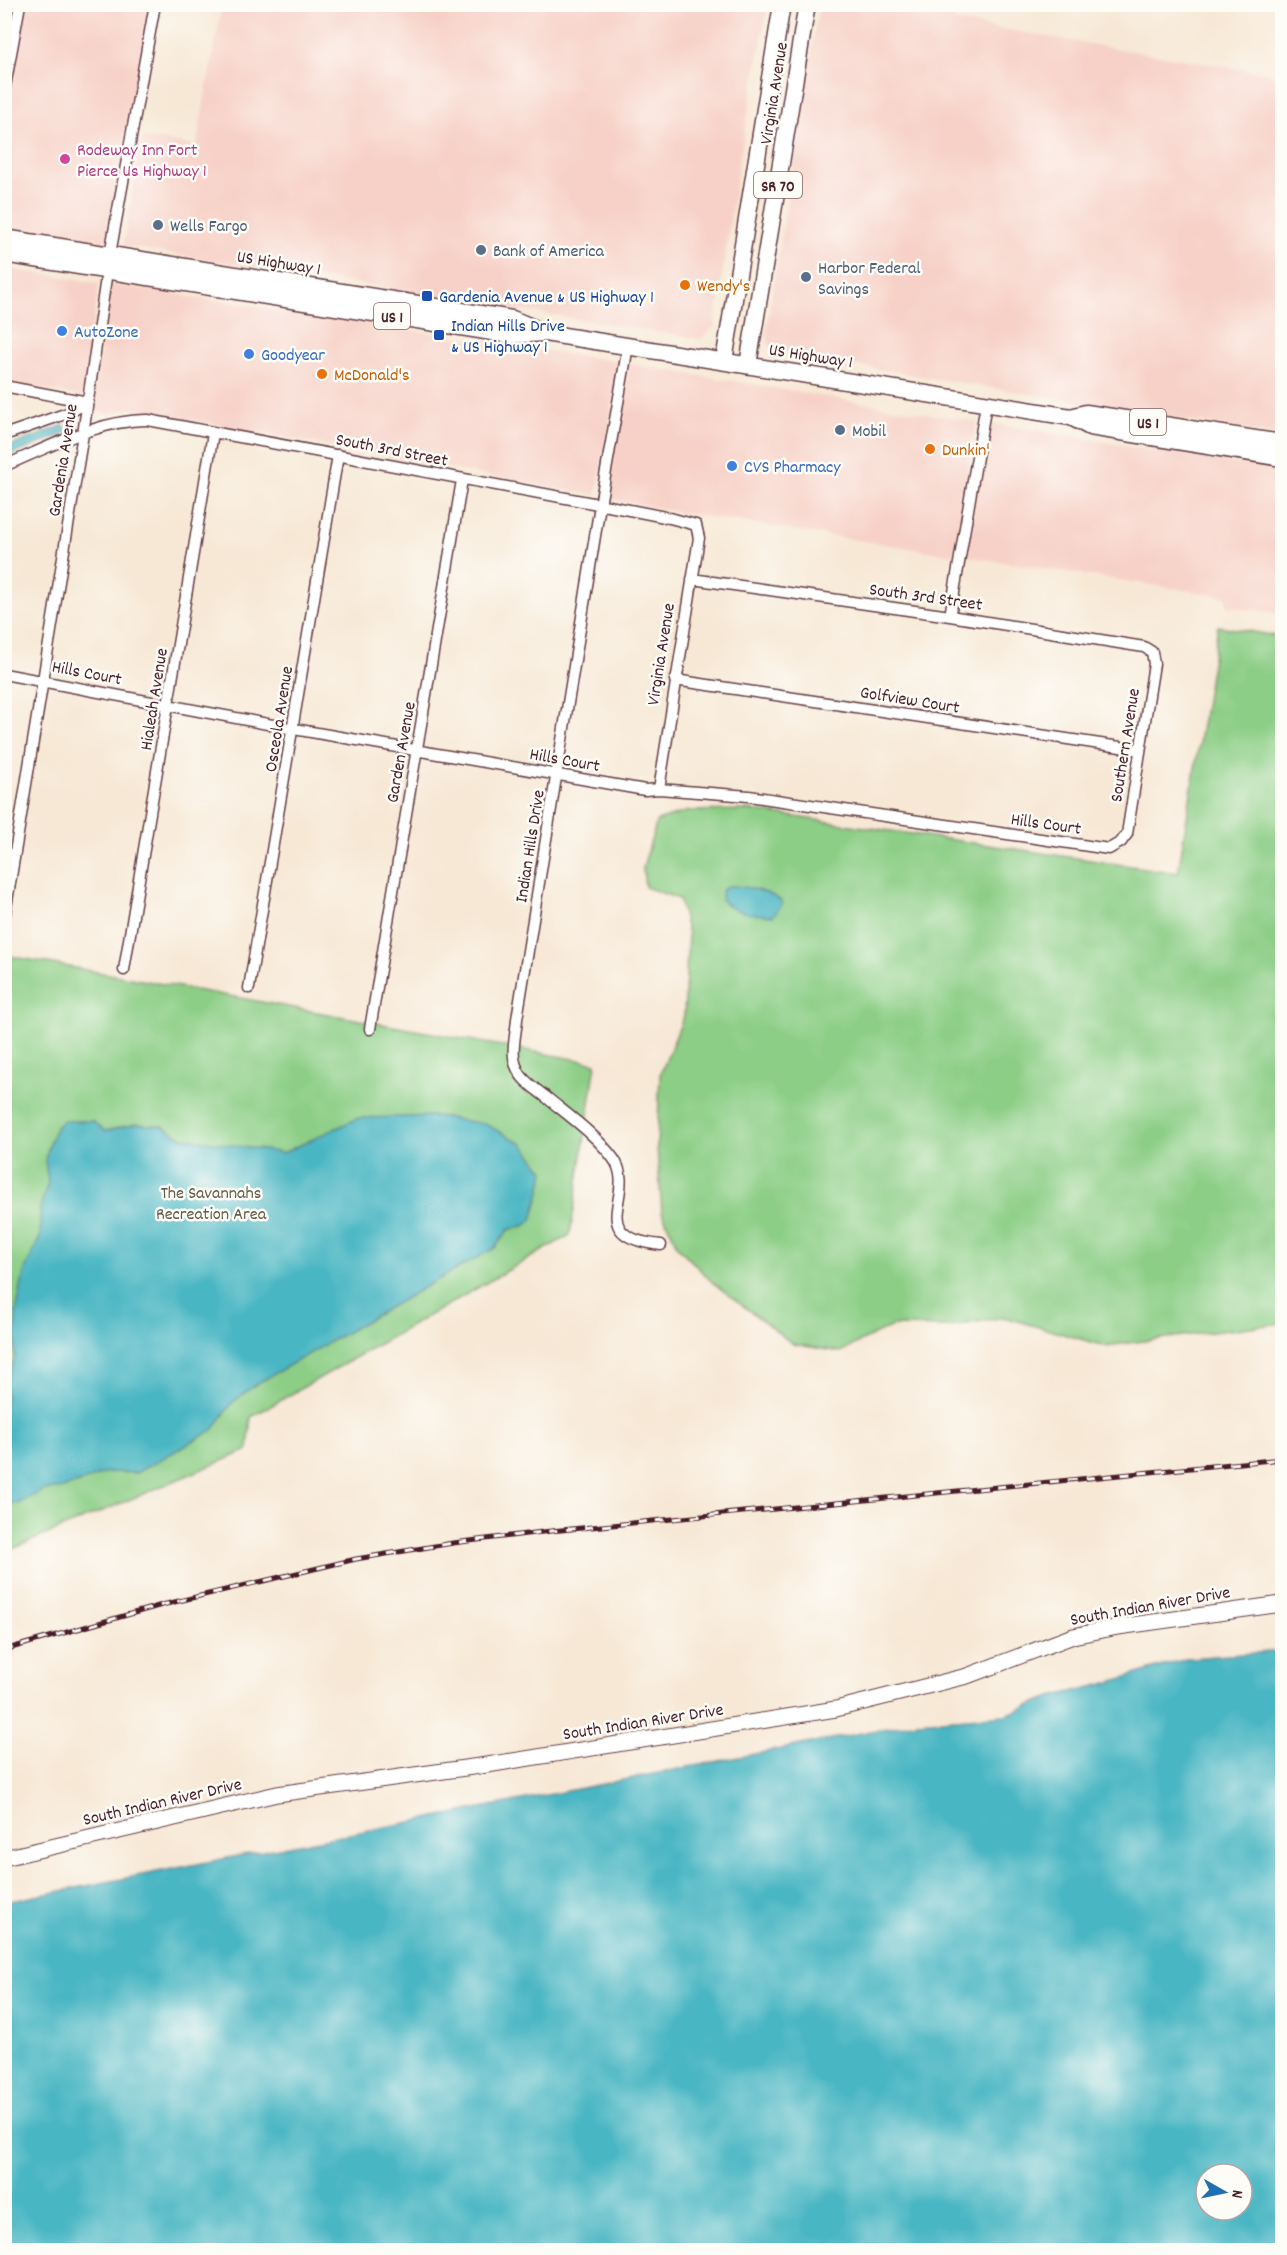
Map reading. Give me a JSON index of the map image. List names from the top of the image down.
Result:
{
  "streets": {
    "main road": [
      "Virginia Avenue",
      "SR 70",
      "US Highway 1",
      "US 1",
      "South Indian River Drive"
    ],
    "street": [
      "South 3rd Street",
      "Gardenia Avenue",
      "Hills Court",
      "Hialeah Avenue",
      "Golfview Court",
      "Osceola Avenue",
      "Southern Avenue",
      "Garden Avenue",
      "Indian Hills Drive"
    ]
  },
  "crossings": [
    ["Virginia Avenue", "US Highway 1"],
    ["Virginia Avenue", "South 3rd Street"],
    ["Virginia Avenue", "Hills Court"],
    ["Virginia Avenue", "Golfview Court"],
    ["US Highway 1", "Gardenia Avenue"],
    ["US Highway 1", "Indian Hills Drive"],
    ["South 3rd Street", "Gardenia Avenue"],
    ["South 3rd Street", "Hialeah Avenue"],
    ["South 3rd Street", "Osceola Avenue"],
    ["South 3rd Street", "Southern Avenue"],
    ["South 3rd Street", "Garden Avenue"],
    ["South 3rd Street", "Indian Hills Drive"],
    ["Gardenia Avenue", "Hills Court"],
    ["Hills Court", "Hialeah Avenue"],
    ["Hills Court", "Osceola Avenue"],
    ["Hills Court", "Southern Avenue"],
    ["Hills Court", "Garden Avenue"],
    ["Hills Court", "Indian Hills Drive"],
    ["Golfview Court", "Southern Avenue"]
  ],
  "parks": ["The Savannahs Recreation Area"],
  "places": {
    "other": [
      "Rodeway Inn Fort Pierce Us Highway 1",
      "Wells Fargo",
      "Bank of America",
      "Harbor Federal Savings",
      "Wendy's",
      "AutoZone",
      "Goodyear",
      "McDonald's",
      "Mobil",
      "Dunkin'",
      "CVS Pharmacy"
    ],
    "transit": ["Gardenia Avenue & US Highway 1", "Indian Hills Drive & US Highway 1"]
  },
  "north": "right"
}
